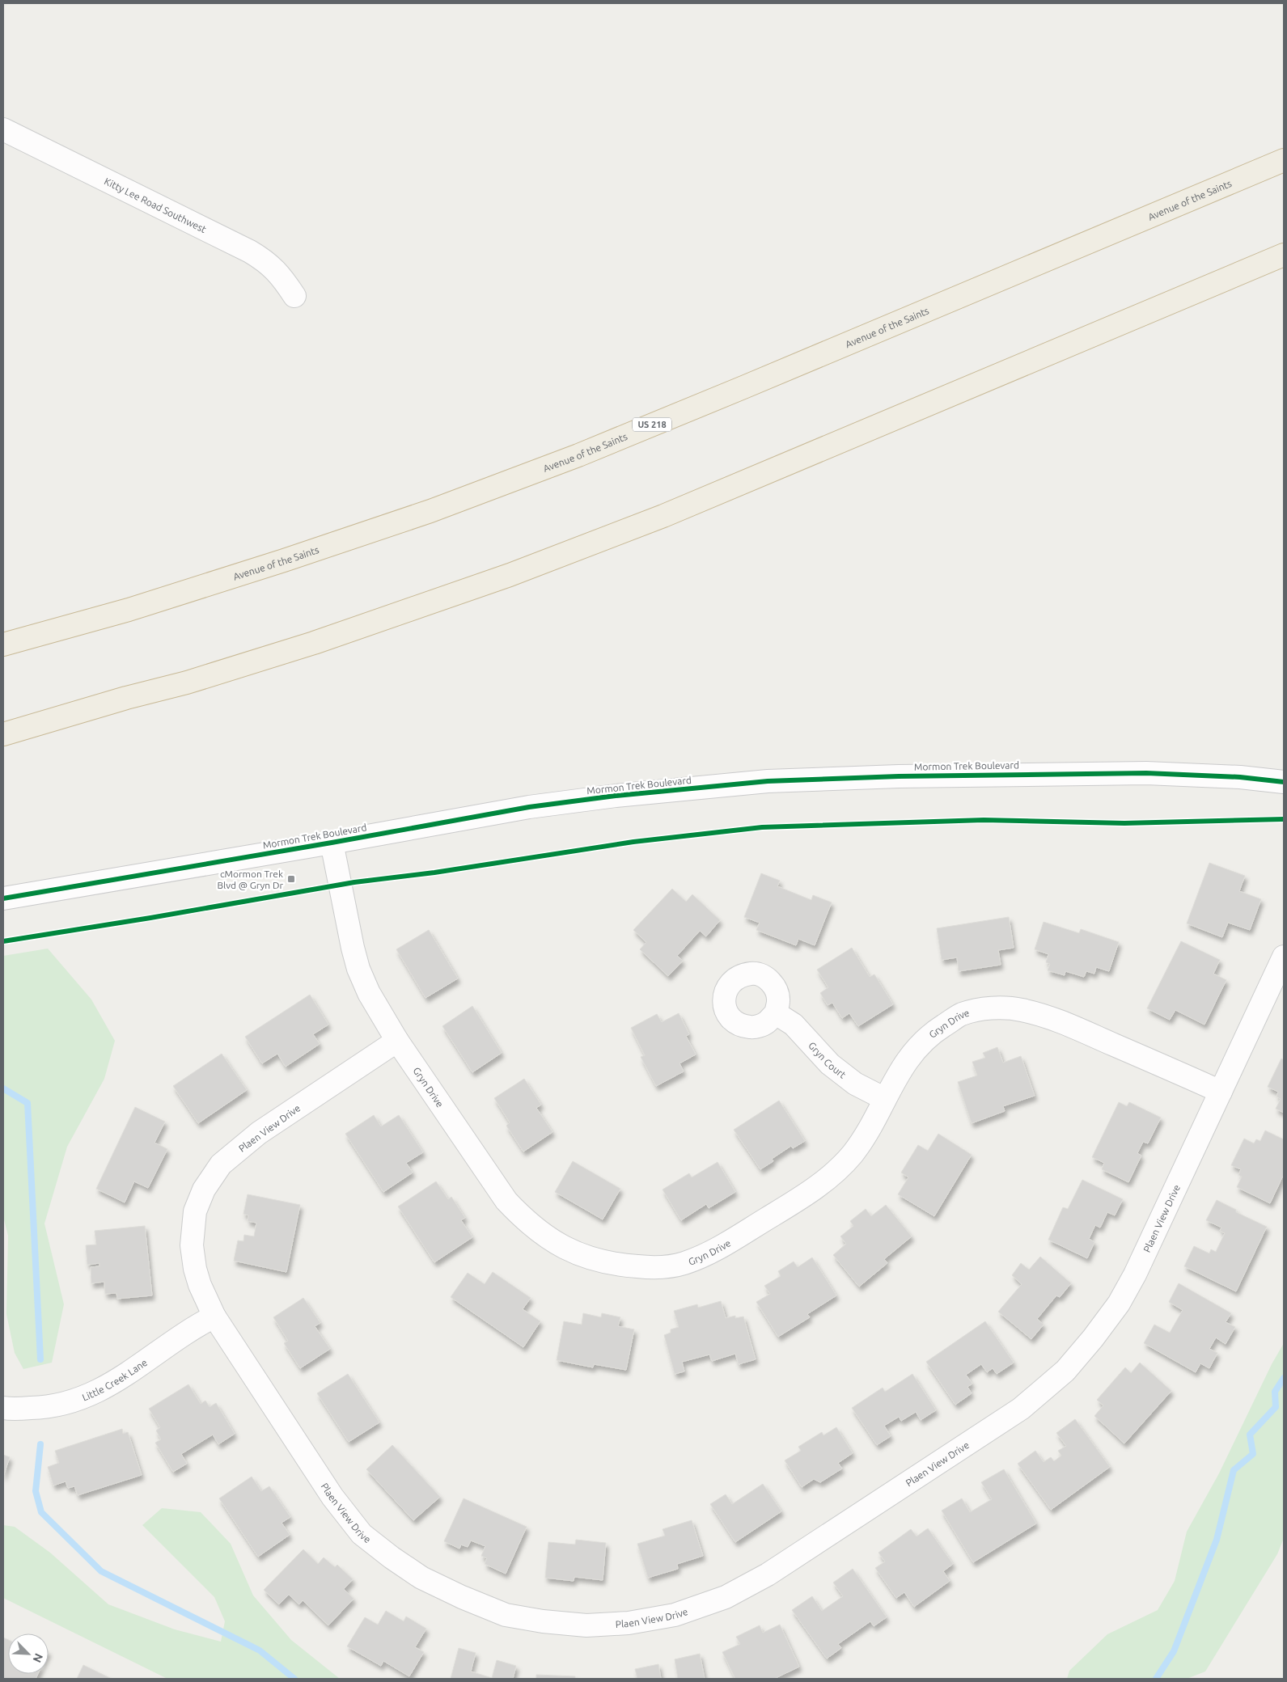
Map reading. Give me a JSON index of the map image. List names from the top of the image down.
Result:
{
  "streets": {
    "highway": ["Avenue of the Saints", "US 218"],
    "street": [
      "Kitty Lee Road Southwest",
      "Mormon Trek Boulevard",
      "Gryn Drive",
      "Gryn Court",
      "Plaen View Drive",
      "Little Creek Lane"
    ]
  },
  "crossings": [
    ["Mormon Trek Boulevard", "Gryn Drive"],
    ["Gryn Drive", "Gryn Court"],
    ["Gryn Drive", "Plaen View Drive"],
    ["Plaen View Drive", "Little Creek Lane"]
  ],
  "places": {
    "transit": ["cMormon Trek Blvd @ Gryn Dr"]
  },
  "north": "bottom right"
}
